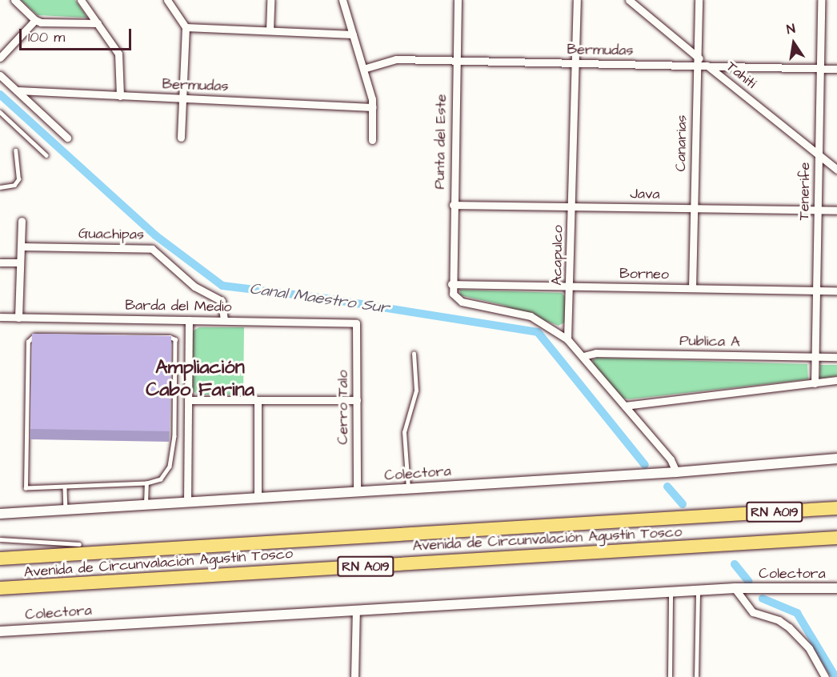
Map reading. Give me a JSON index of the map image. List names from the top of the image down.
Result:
{
  "streets": {
    "highway": ["RN A019", "Avenida de Circunvalación Agustín Tosco"],
    "street": [
      "Bermudas",
      "Tahití",
      "Punta del Este",
      "Canarias",
      "Tenerife",
      "Java",
      "Guachipas",
      "Acapulco",
      "Borneo",
      "Barda del Medio",
      "Publica A",
      "Cerro Talo",
      "Colectora"
    ]
  },
  "crossings": [
    ["Bermudas", "Tahití"],
    ["Bermudas", "Punta del Este"],
    ["Bermudas", "Canarias"],
    ["Bermudas", "Tenerife"],
    ["Bermudas", "Acapulco"],
    ["Tahití", "Canarias"],
    ["Tahití", "Tenerife"],
    ["Punta del Este", "Java"],
    ["Punta del Este", "Borneo"],
    ["Canarias", "Java"],
    ["Canarias", "Borneo"],
    ["Tenerife", "Java"],
    ["Tenerife", "Borneo"],
    ["Tenerife", "Publica A"],
    ["Java", "Acapulco"],
    ["Guachipas", "Barda del Medio"],
    ["Acapulco", "Borneo"],
    ["Barda del Medio", "Cerro Talo"],
    ["Cerro Talo", "Colectora"]
  ],
  "districts": ["Ampliación Cabo Farina"],
  "water": ["Canal Maestro Sur"],
  "scale_bar": "100 m",
  "north": "top"
}
